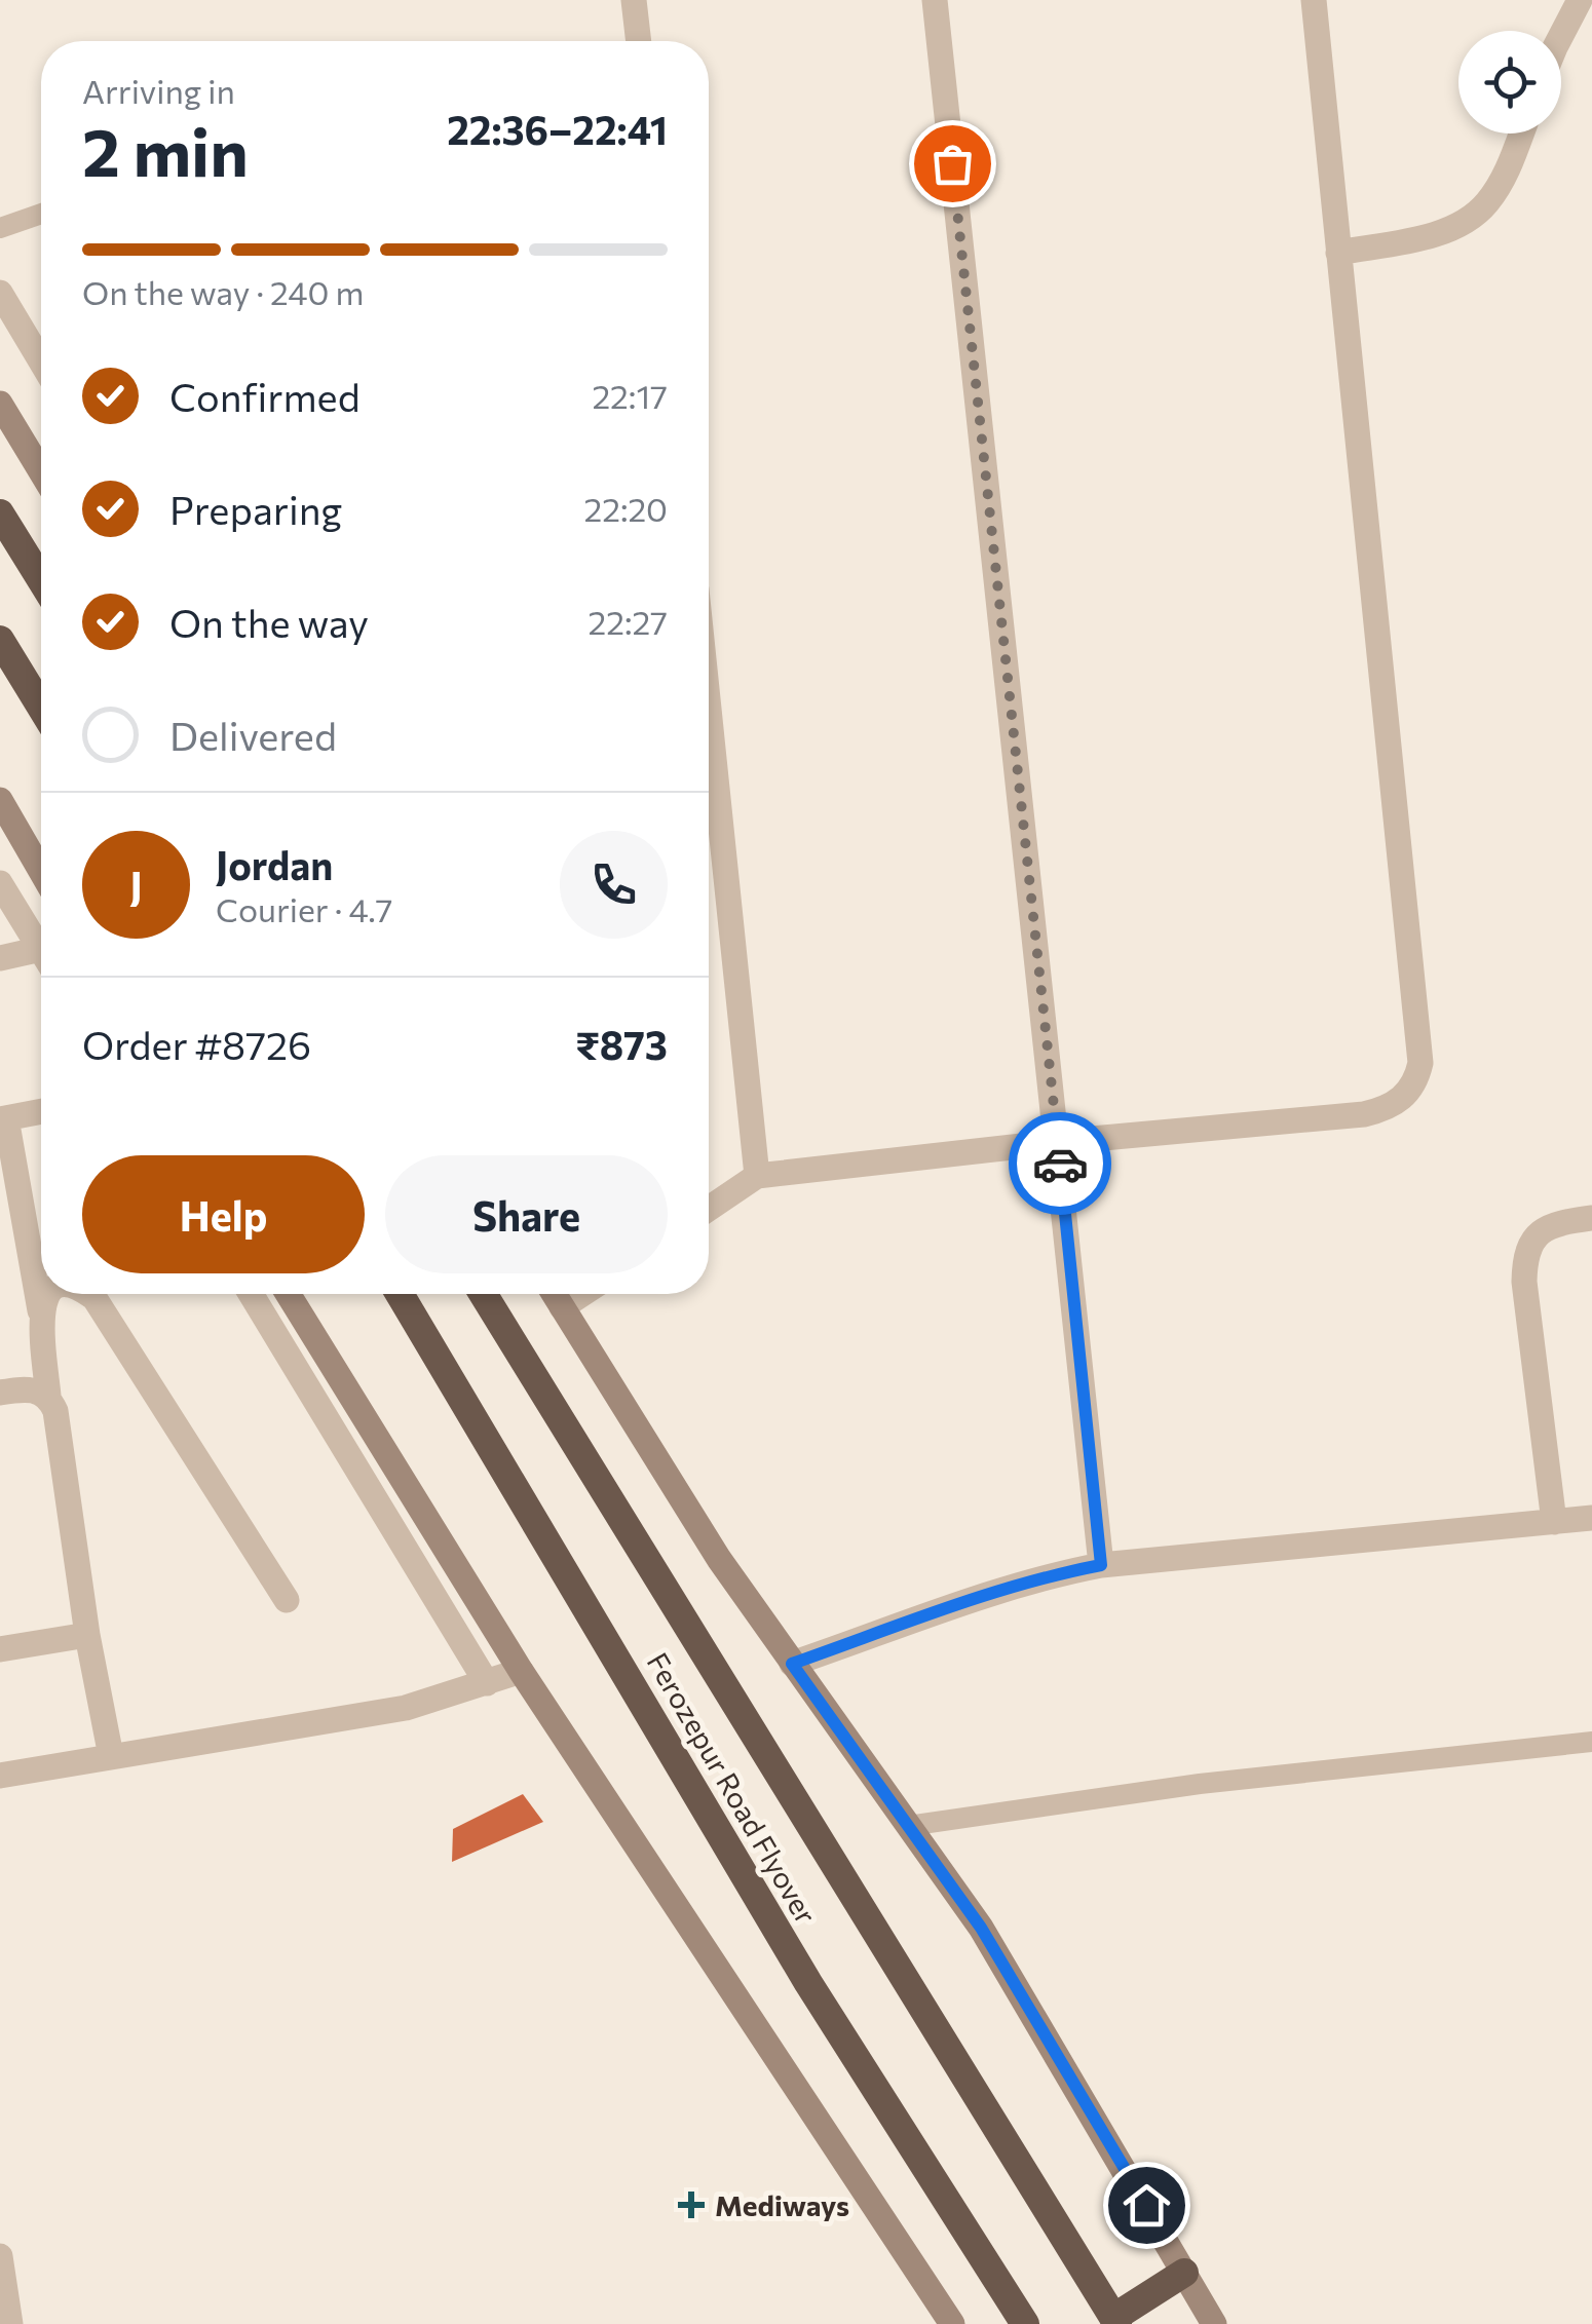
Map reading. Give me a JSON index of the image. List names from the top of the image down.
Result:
{
  "streets": {
    "highway": ["Ferozepur Road Flyover"]
  },
  "places": {
    "health": ["Mediways"]
  },
  "page": {
    "heading": ["2 min", "Arriving in", "22:36–22:41"],
    "panel": [
      "Jordan",
      "Courier · 4.7",
      "Order #8726",
      "₹873"
    ],
    "bar": "On the way · 240 m",
    "list": [
      ["Confirmed", "22:17"],
      ["Preparing", "22:20"],
      ["On the way", "22:27"],
      "Delivered"
    ],
    "round": "J",
    "buttons": ["Help", "Share"]
  }
}
